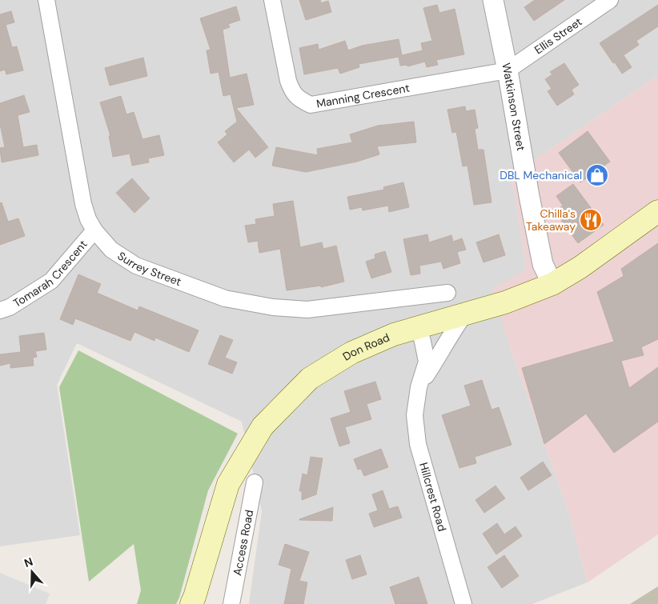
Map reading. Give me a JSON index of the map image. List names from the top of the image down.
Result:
{
  "streets": {
    "main road": ["Don Road"],
    "street": [
      "Ellis Street",
      "Manning Crescent",
      "Watkinson Street",
      "Surrey Street",
      "Tomarah Crescent",
      "Hillcrest Road",
      "Access Road"
    ]
  },
  "crossings": [
    ["Ellis Street", "Manning Crescent"],
    ["Ellis Street", "Watkinson Street"],
    ["Manning Crescent", "Watkinson Street"],
    ["Watkinson Street", "Don Road"],
    ["Surrey Street", "Tomarah Crescent"],
    ["Don Road", "Hillcrest Road"]
  ],
  "places": {
    "shop": ["DBL Mechanical"],
    "restaurant": ["Chilla's Takeaway"]
  },
  "north": "top"
}
